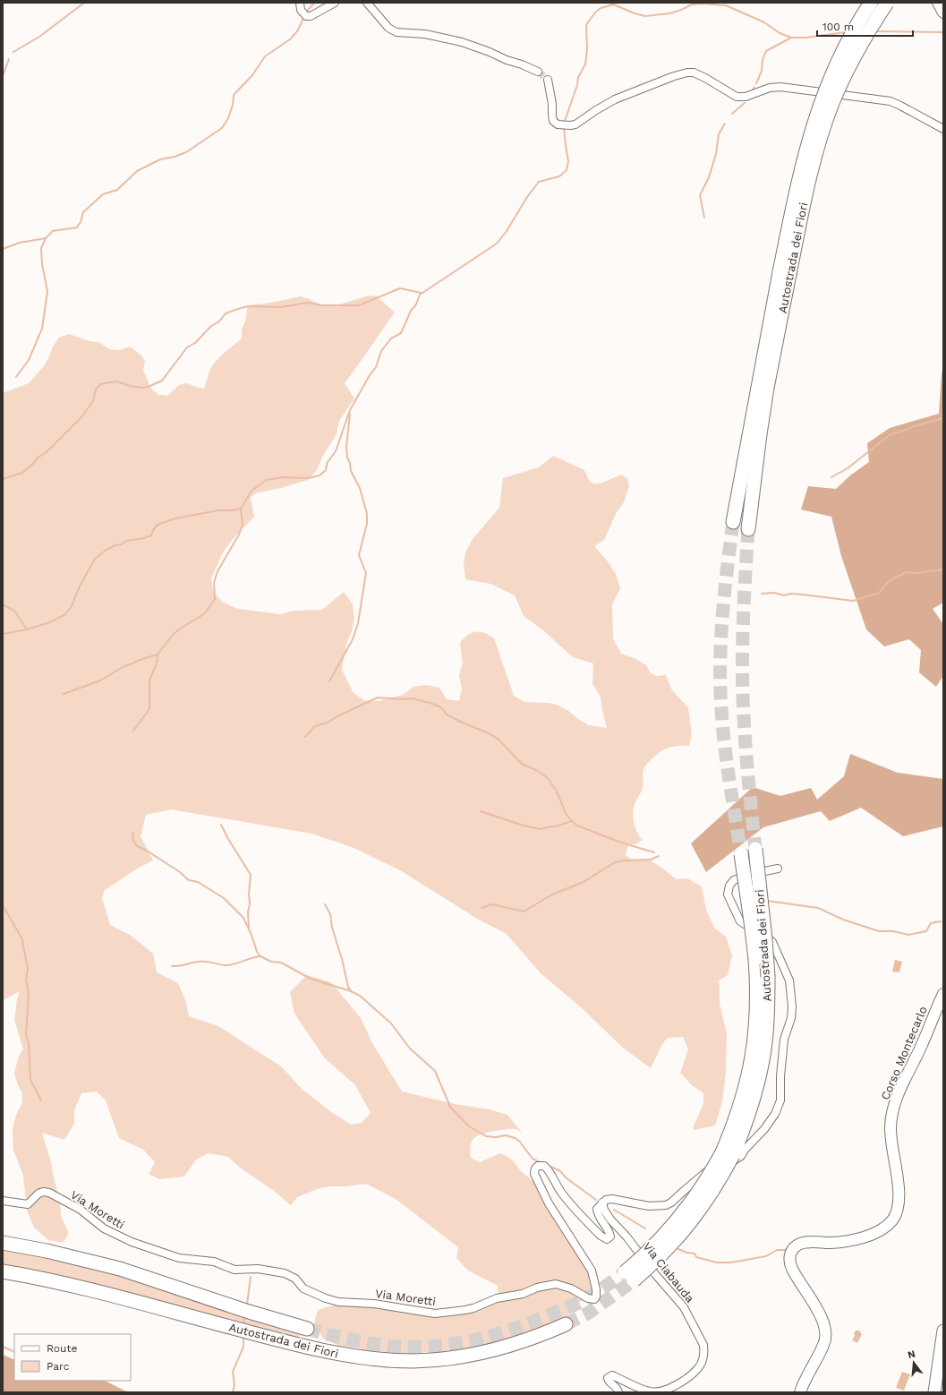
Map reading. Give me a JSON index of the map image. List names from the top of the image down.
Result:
{
  "streets": {
    "highway": ["Autostrada dei Fiori"],
    "main road": ["Corso Montecarlo"],
    "street": ["Via Moretti", "Via Ciabauda"]
  },
  "crossings": [
    ["Via Moretti", "Via Ciabauda"]
  ],
  "legend": ["Route", "Parc"],
  "scale_bar": "100 m",
  "north": "top"
}
